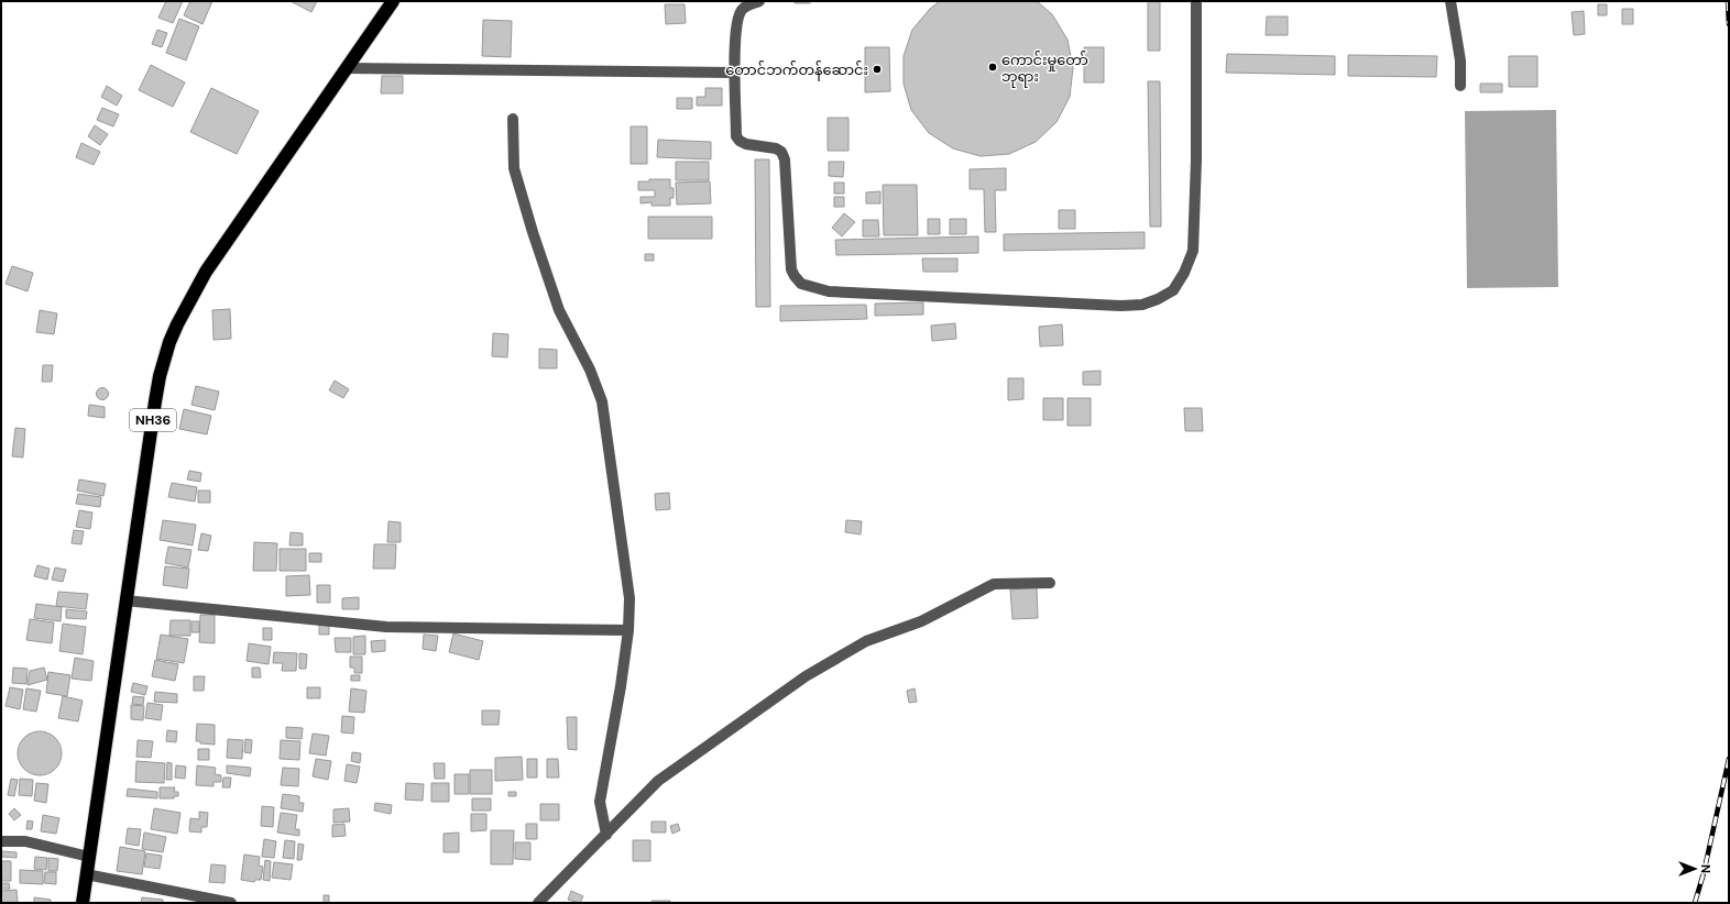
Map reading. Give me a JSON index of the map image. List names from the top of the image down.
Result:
{
  "streets": {
    "highway": ["NH36"]
  },
  "places": ["ကောင်းမှုတော် ဘုရား", "တောင်ဘက်တန်ဆောင်း"],
  "north": "right"
}
